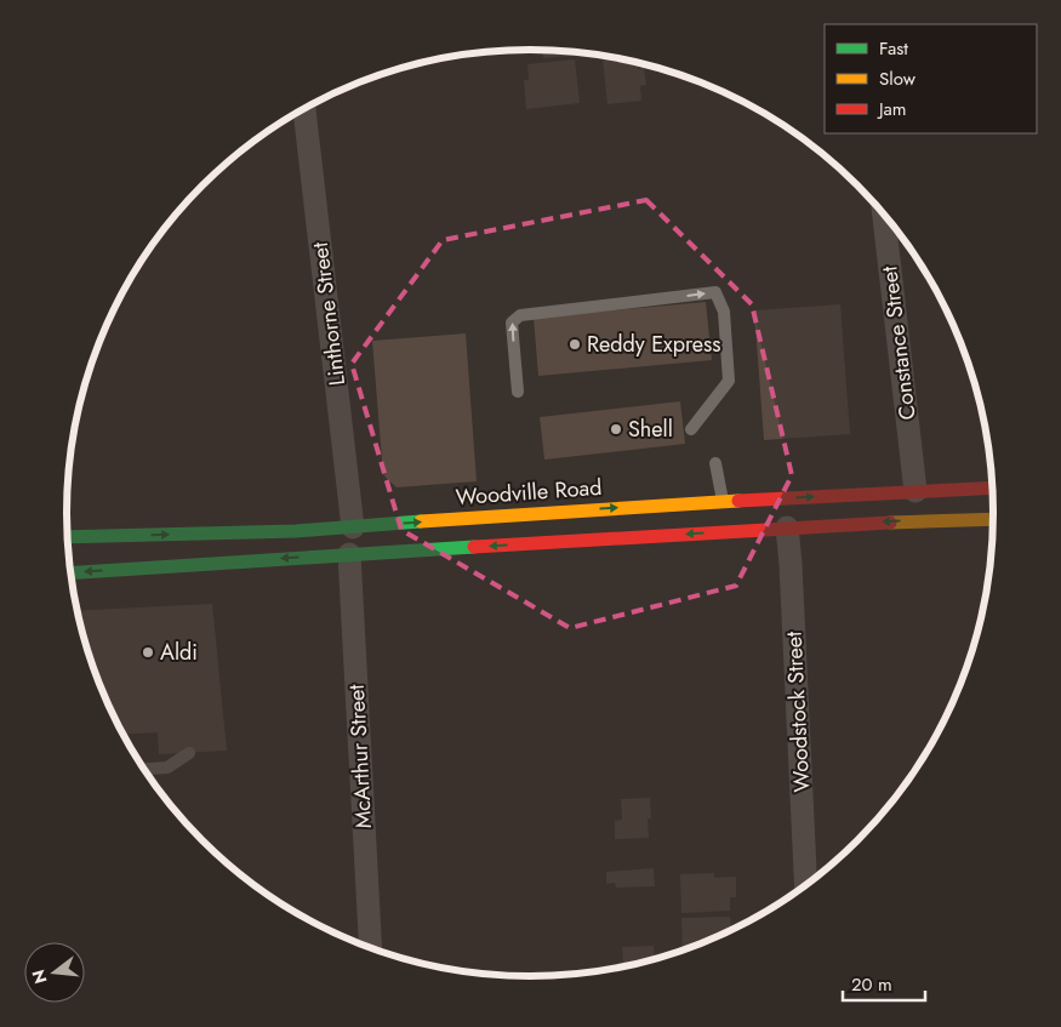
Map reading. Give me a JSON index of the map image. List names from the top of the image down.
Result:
{
  "streets": {
    "main road": ["Woodville Road"],
    "street": [
      "Linthorne Street",
      "Constance Street",
      "Woodstock Street",
      "McArthur Street"
    ]
  },
  "crossings": [
    ["Linthorne Street", "Woodville Road"],
    ["Constance Street", "Woodville Road"]
  ],
  "places": ["Reddy Express", "Shell", "Aldi"],
  "legend": ["Fast", "Slow", "Jam"],
  "scale_bar": "20 m",
  "north": "left"
}
